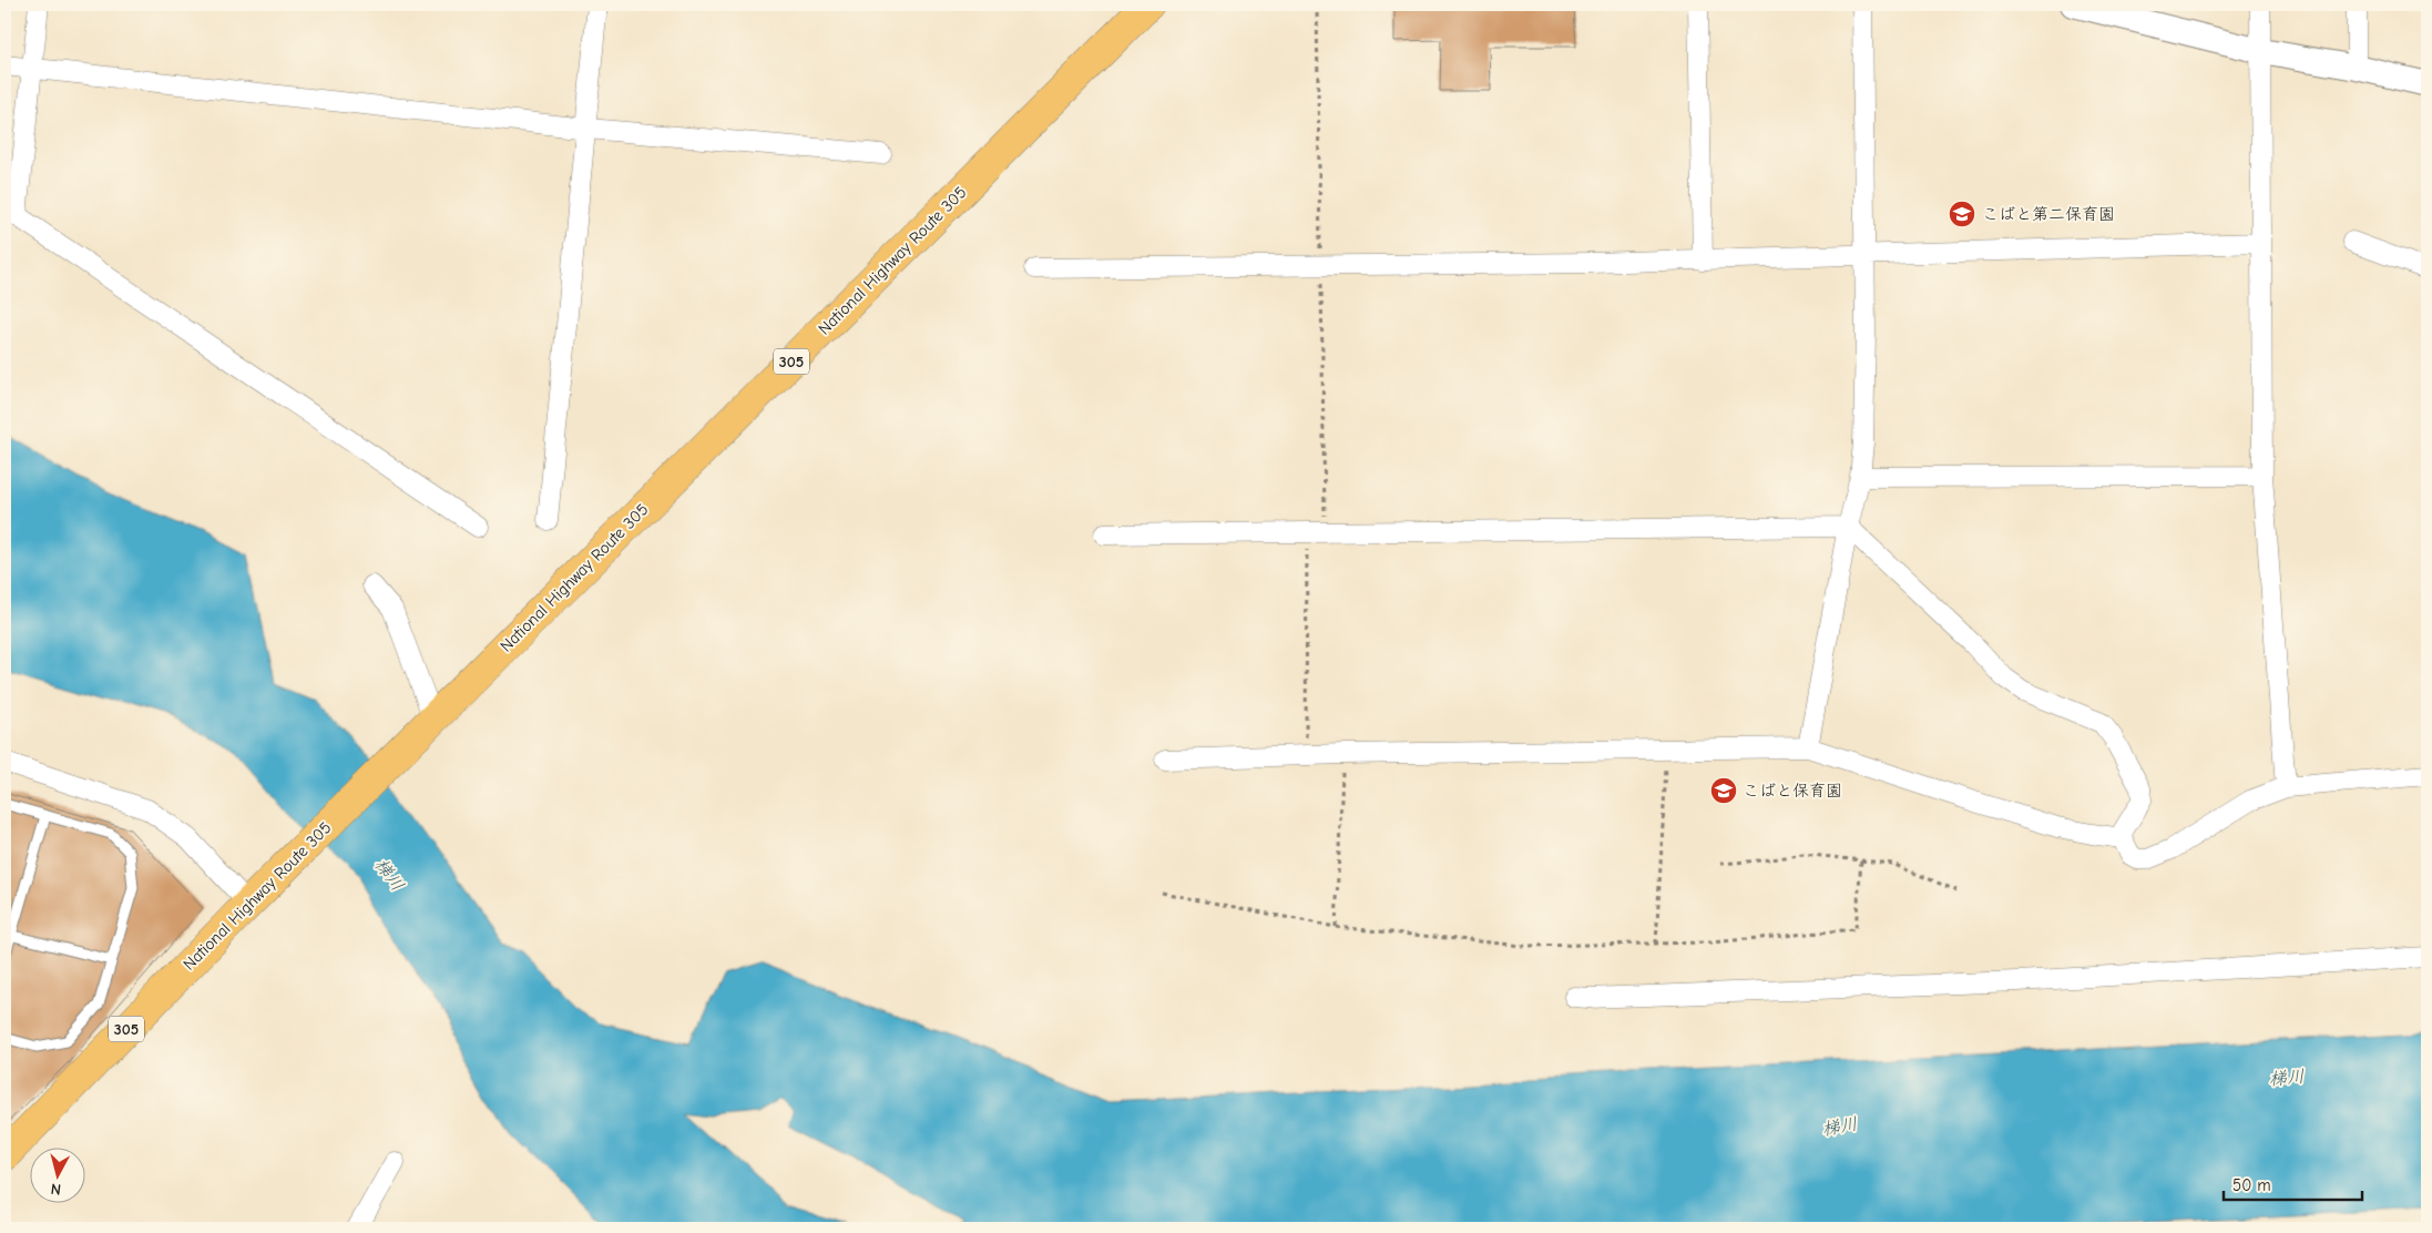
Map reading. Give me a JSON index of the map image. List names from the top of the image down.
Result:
{
  "streets": {
    "highway": ["National Highway Route 305", "305"]
  },
  "water": ["梯川"],
  "places": {
    "school or university": ["こばと第二保育園", "こばと保育園"]
  },
  "scale_bar": "50 m",
  "north": "bottom"
}
